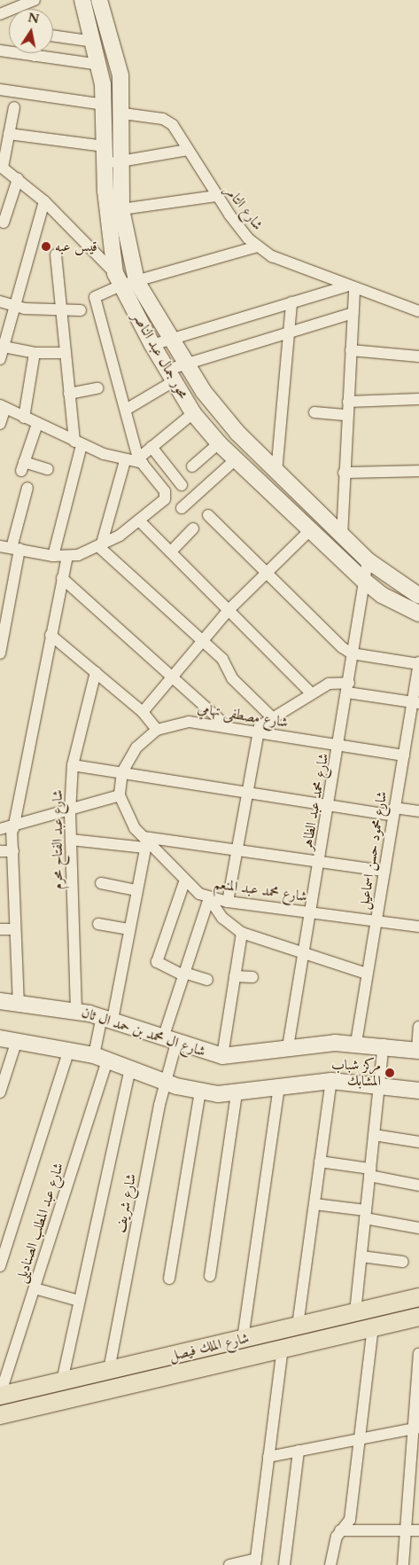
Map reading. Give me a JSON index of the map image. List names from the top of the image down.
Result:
{
  "streets": {
    "main road": ["شارع الملك فيصل"],
    "street": [
      "شارع التامر",
      "محور جمال عبد الناصر",
      "شارع مصطفى تهامي",
      "شارع محمد عبد الظاهر",
      "شارع عبد الفتاح محرم",
      "شارع محمود حسن اسماعيل",
      "شارع محمد عبد المنعم",
      "شارع ال محمد بن حمد ال ثان",
      "شارع شريف",
      "شارع عبد المطلب الصناديلى"
    ]
  },
  "crossings": [
    ["شارع التامر", "محور جمال عبد الناصر"],
    ["محور جمال عبد الناصر", "شارع محمد عبد الظاهر"],
    ["شارع مصطفى تهامي", "شارع محمد عبد الظاهر"],
    ["شارع مصطفى تهامي", "شارع محمود حسن اسماعيل"],
    ["شارع مصطفى تهامي", "شارع محمد عبد المنعم"],
    ["شارع محمد عبد الظاهر", "شارع محمد عبد المنعم"],
    ["شارع محمد عبد الظاهر", "شارع ال محمد بن حمد ال ثان"],
    ["شارع عبد الفتاح محرم", "شارع ال محمد بن حمد ال ثان"],
    ["شارع محمود حسن اسماعيل", "شارع محمد عبد المنعم"],
    ["شارع محمود حسن اسماعيل", "شارع ال محمد بن حمد ال ثان"],
    ["شارع محمد عبد المنعم", "شارع شريف"],
    ["شارع محمد عبد المنعم", "شارع عبد المطلب الصناديلى"],
    ["شارع ال محمد بن حمد ال ثان", "شارع شريف"],
    ["شارع ال محمد بن حمد ال ثان", "شارع عبد المطلب الصناديلى"],
    ["شارع شريف", "شارع الملك فيصل"],
    ["شارع عبد المطلب الصناديلى", "شارع الملك فيصل"]
  ],
  "places": ["قيس عبه", "مركز شباب المشابك"],
  "north": "top"
}
